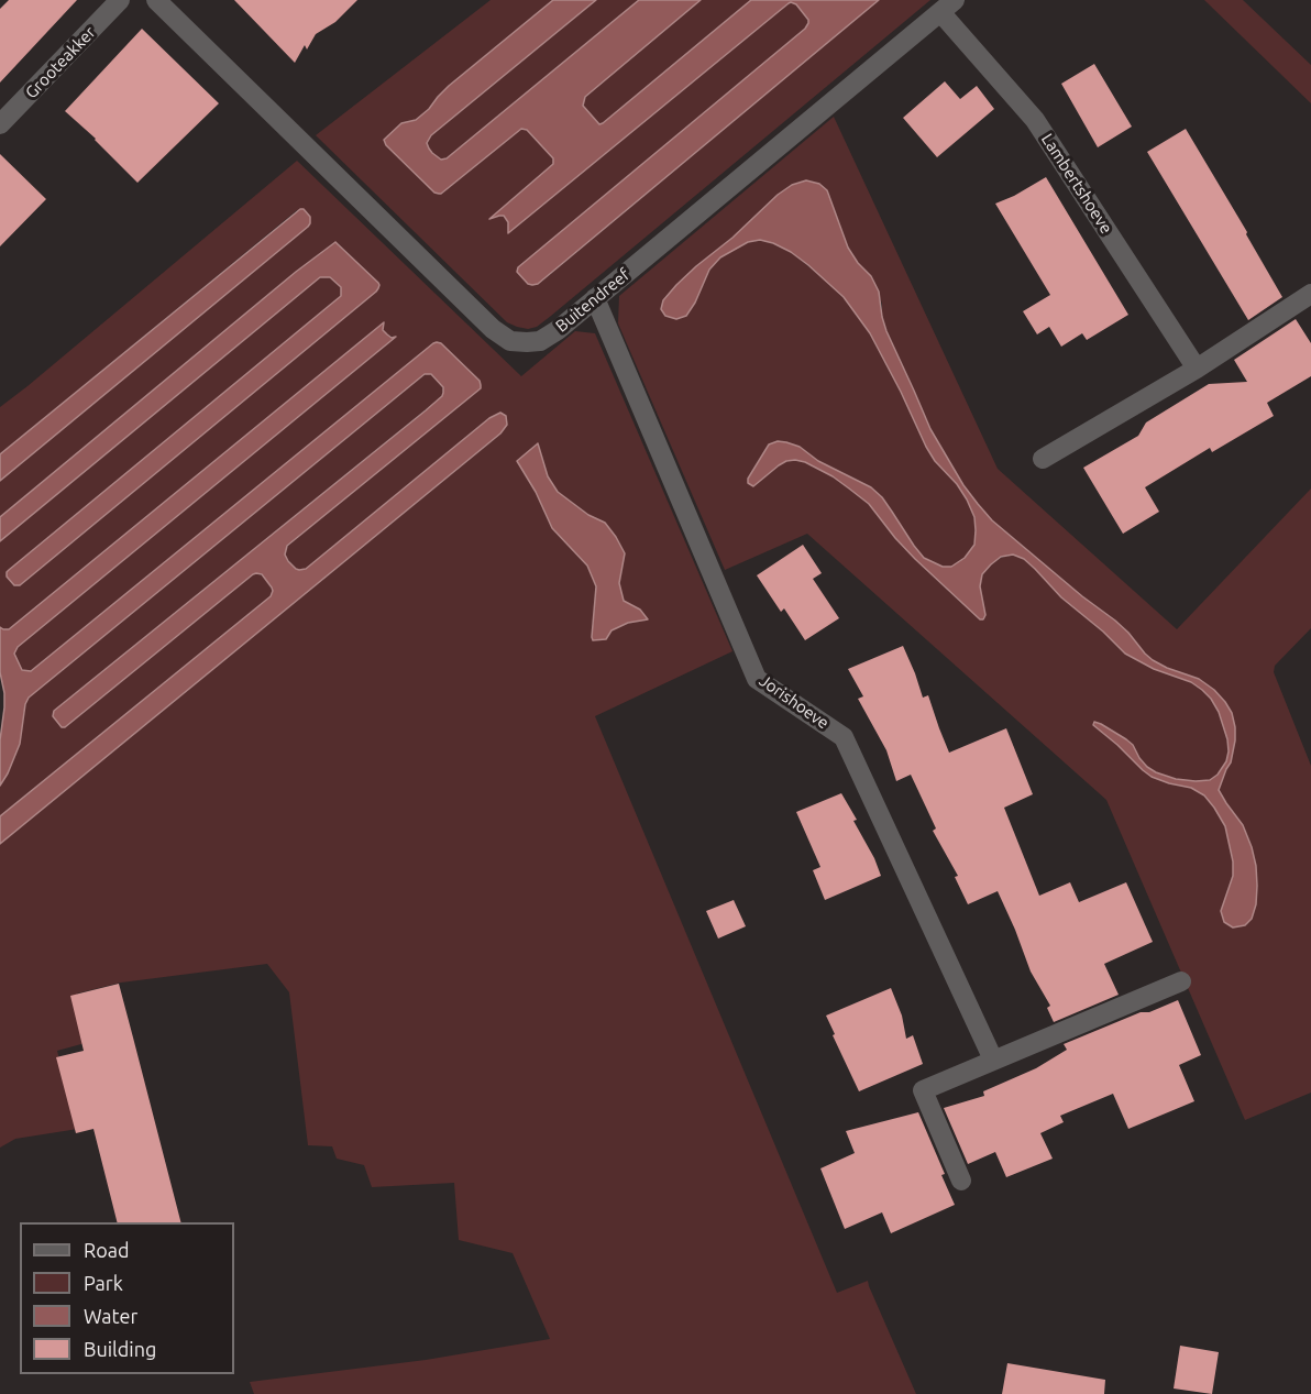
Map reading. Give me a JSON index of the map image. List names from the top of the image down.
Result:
{
  "streets": {
    "street": [
      "Grooteakker",
      "Lambertshoeve",
      "Buitendreef",
      "Jorishoeve"
    ]
  },
  "crossings": [
    ["Lambertshoeve", "Buitendreef"],
    ["Buitendreef", "Jorishoeve"]
  ],
  "legend": [
    "Road",
    "Park",
    "Water",
    "Building"
  ]
}
